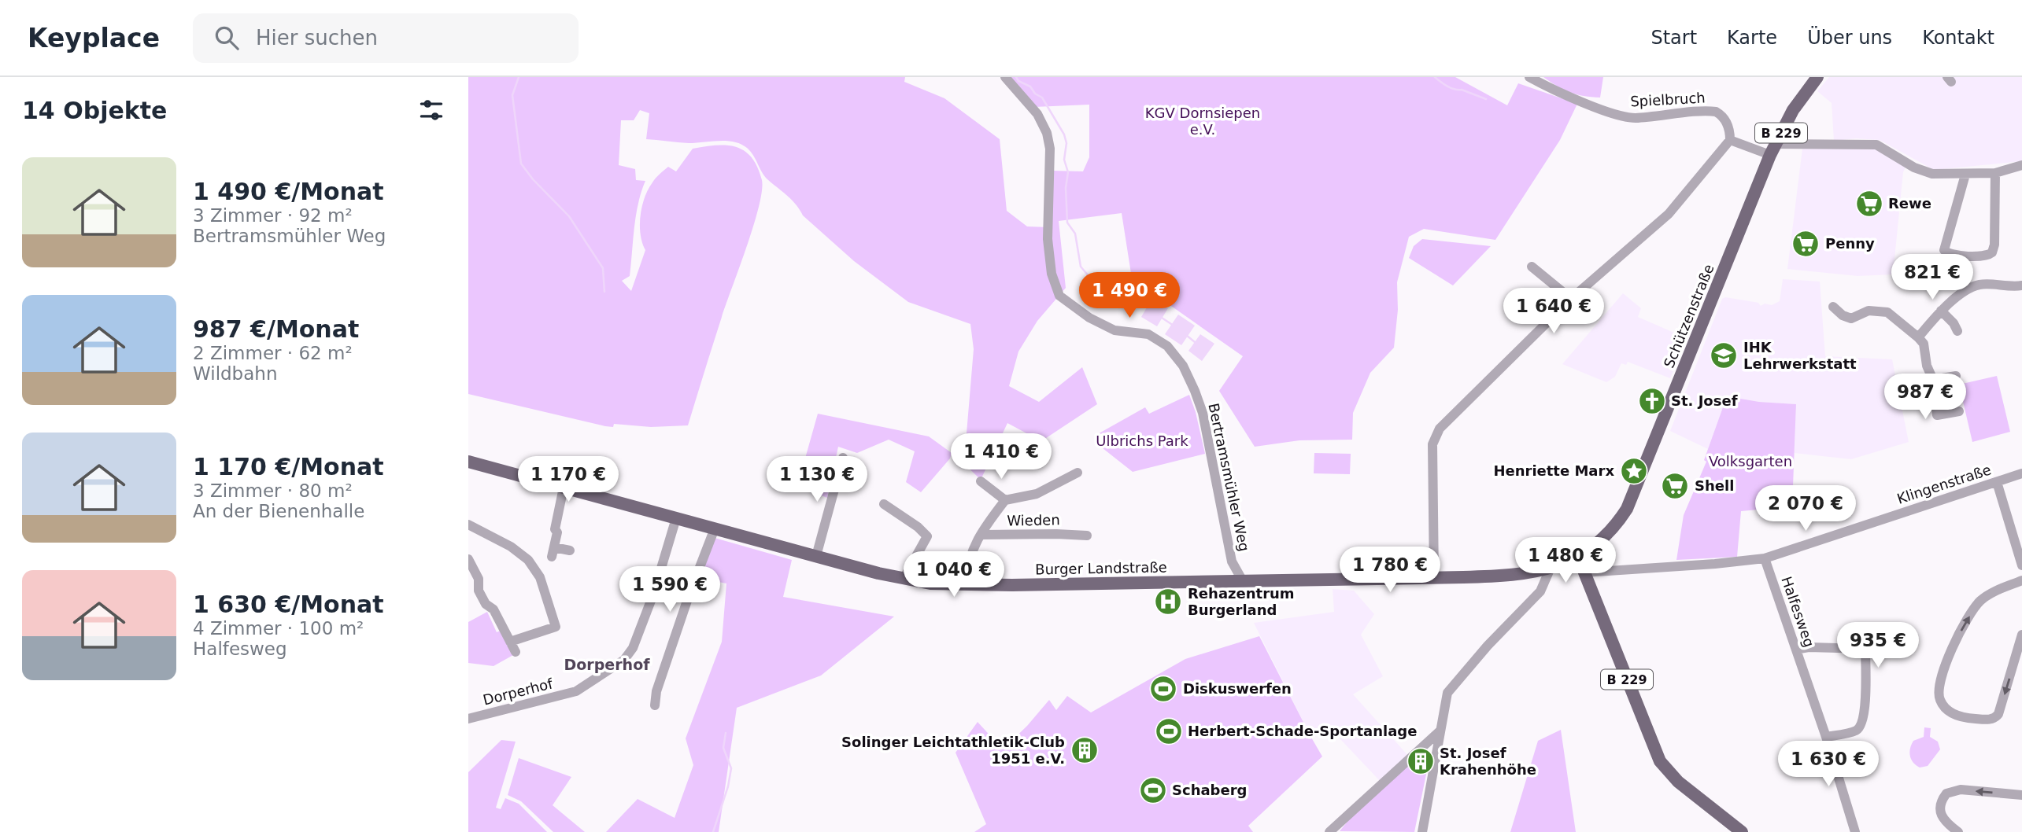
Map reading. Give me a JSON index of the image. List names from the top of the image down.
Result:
{
  "streets": {
    "main road": ["B 229", "Schützenstraße", "Burger Landstraße"],
    "street": [
      "Spielbruch",
      "Bertramsmühler Weg",
      "Klingenstraße",
      "Wieden",
      "Halfesweg",
      "Dorperhof"
    ]
  },
  "crossings": [
    ["B 229", "Schützenstraße"],
    ["B 229", "Klingenstraße"],
    ["B 229", "Burger Landstraße"],
    ["Schützenstraße", "Burger Landstraße"],
    ["Bertramsmühler Weg", "Burger Landstraße"],
    ["Klingenstraße", "Burger Landstraße"],
    ["Klingenstraße", "Halfesweg"],
    ["Wieden", "Burger Landstraße"],
    ["Burger Landstraße", "Dorperhof"]
  ],
  "districts": ["Dorperhof"],
  "parks": ["KGV Dornsiepen e.V.", "Ulbrichs Park", "Volksgarten"],
  "places": {
    "supermarket": ["Rewe", "Penny", "Shell"],
    "school or university": ["IHK Lehrwerkstatt"],
    "church": ["St. Josef"],
    "place": ["Henriette Marx"],
    "hospital": ["Rehazentrum Burgerland"],
    "sports": ["Diskuswerfen", "Herbert-Schade-Sportanlage", "Schaberg"],
    "building": ["Solinger Leichtathletik-Club 1951 e.V.", "St. Josef Krahenhöhe"]
  },
  "page": {
    "header": "Keyplace",
    "search": "Hier suchen",
    "nav": [
      "Start",
      "Karte",
      "Über uns",
      "Kontakt"
    ],
    "heading": "14 Objekte",
    "list": [
      {
        "name": "1 490 €/Monat",
        "note": "3 Zimmer · 92 m² · Bertramsmühler Weg"
      },
      {
        "name": "987 €/Monat",
        "note": "2 Zimmer · 62 m² · Wildbahn"
      },
      {
        "name": "1 170 €/Monat",
        "note": "3 Zimmer · 80 m² · An der Bienenhalle"
      },
      {
        "name": "1 630 €/Monat",
        "note": "4 Zimmer · 100 m² · Halfesweg"
      }
    ],
    "price": [
      "821 €",
      "1 490 €",
      "1 640 €",
      "987 €",
      "1 410 €",
      "1 170 €",
      "1 130 €",
      "2 070 €",
      "1 480 €",
      "1 780 €",
      "1 040 €",
      "1 590 €",
      "935 €",
      "1 630 €"
    ]
  }
}
